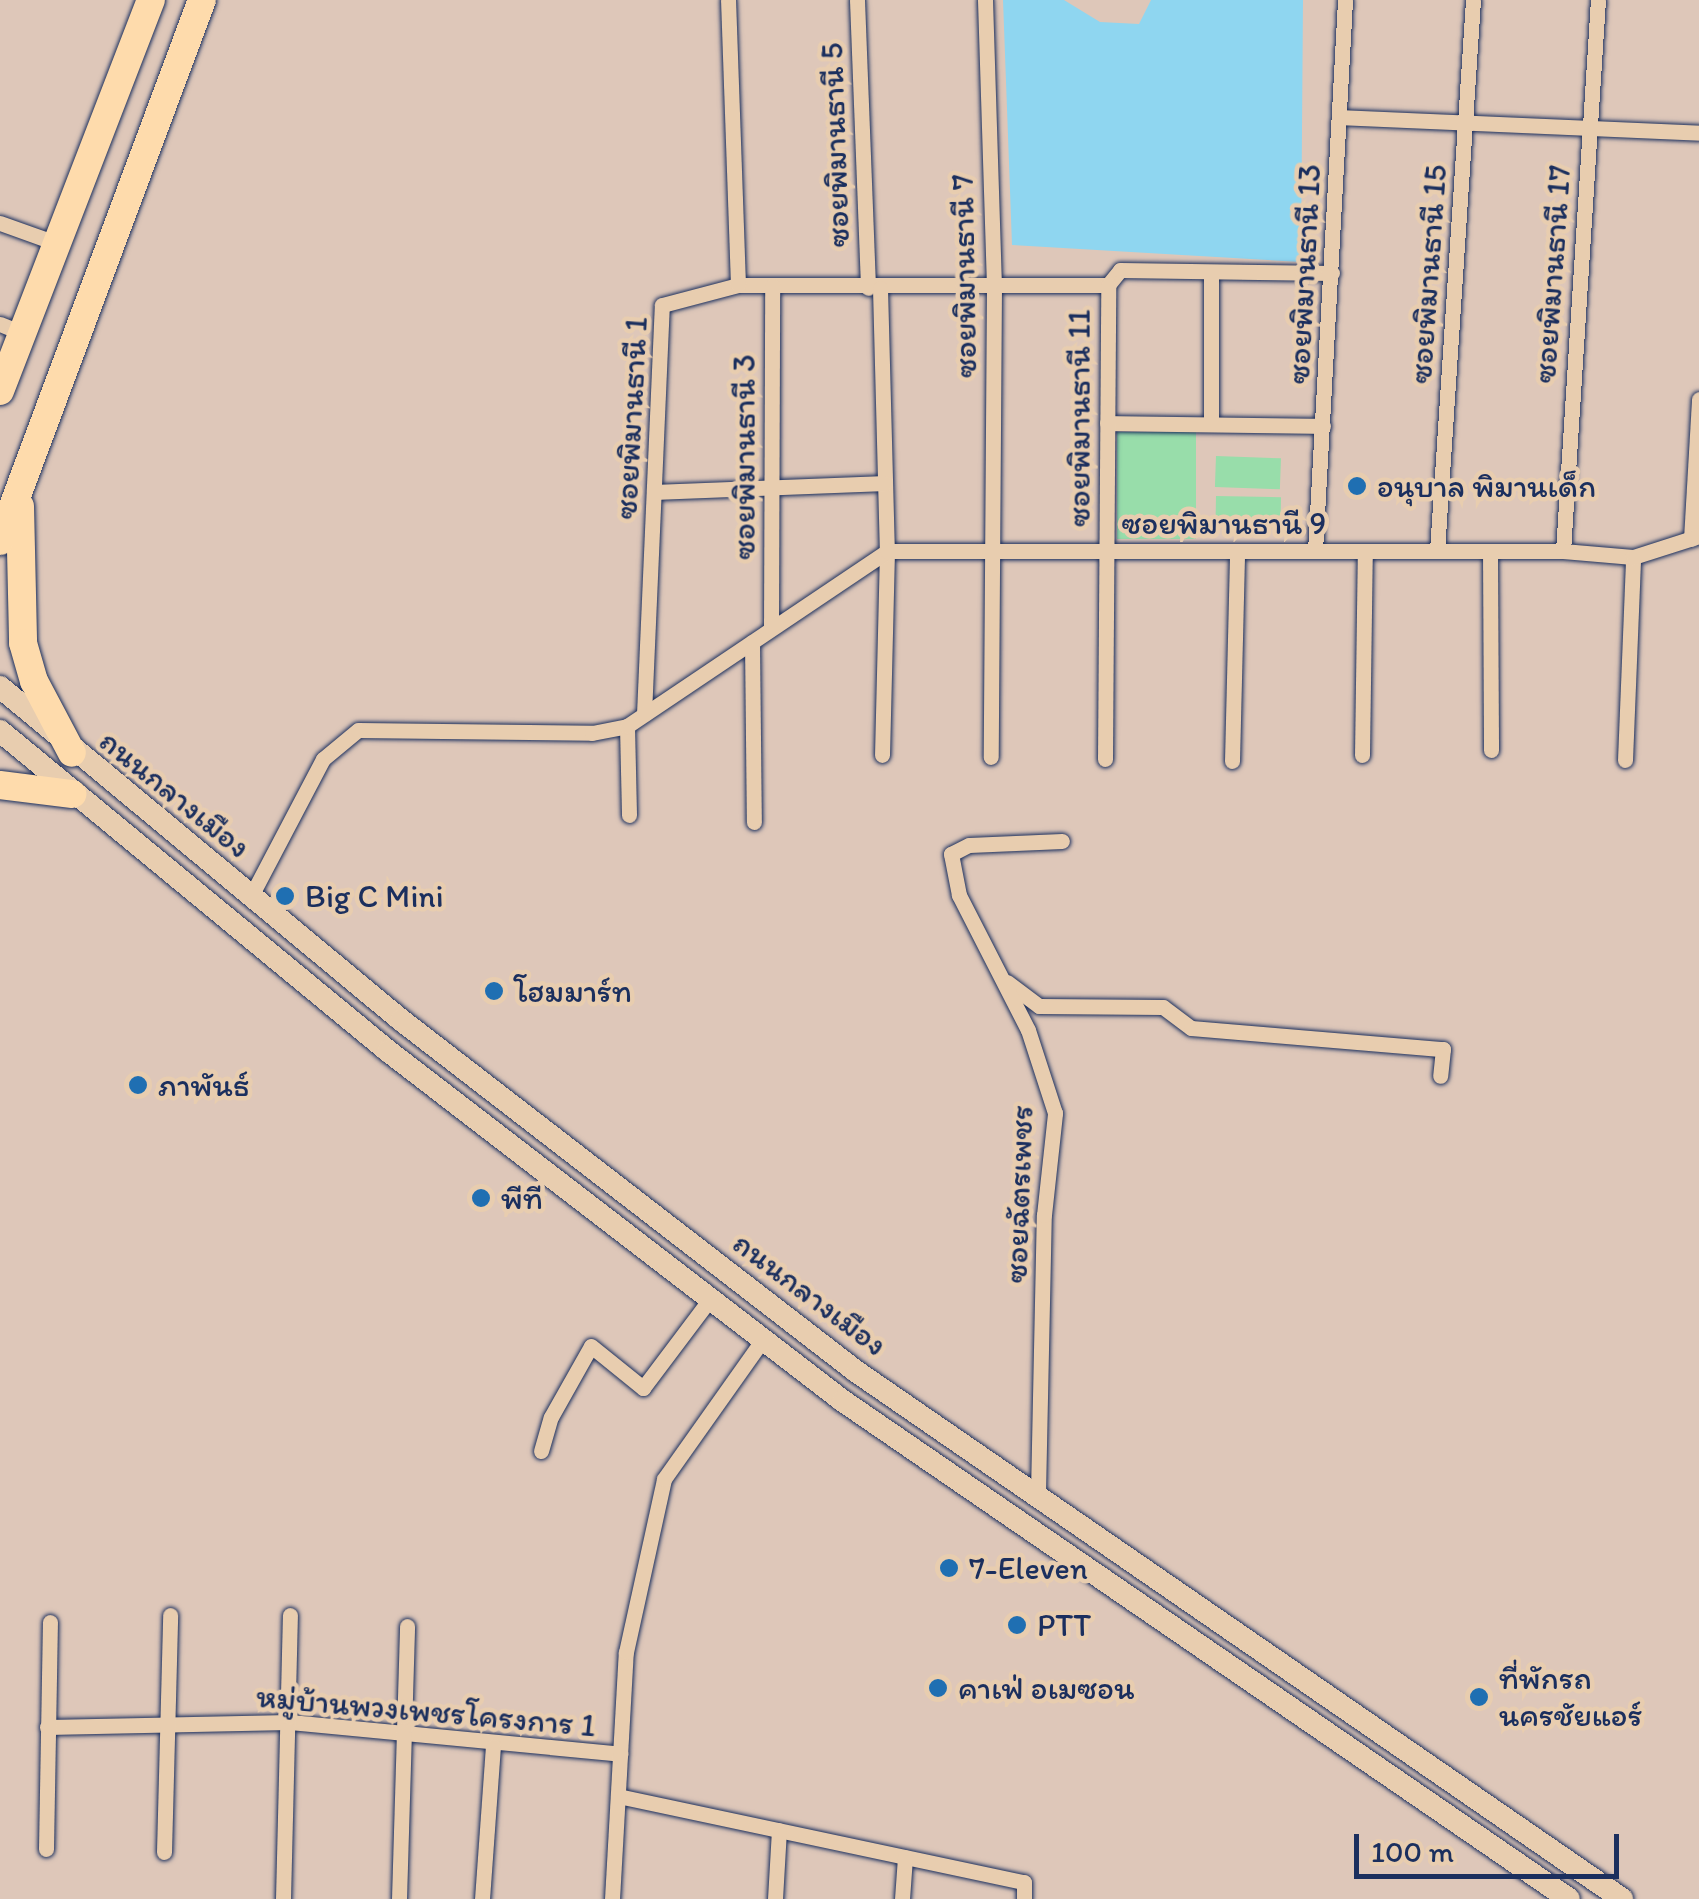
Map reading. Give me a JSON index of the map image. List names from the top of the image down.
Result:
{
  "streets": {
    "main road": ["ถนนกลางเมือง"],
    "street": [
      "ซอยพิมานธานี 5",
      "ซอยพิมานธานี 13",
      "ซอยพิมานธานี 15",
      "ซอยพิมานธานี 17",
      "ซอยพิมานธานี 7",
      "ซอยพิมานธานี 1",
      "ซอยพิมานธานี 11",
      "ซอยพิมานธานี 3",
      "ซอยพิมานธานี 9",
      "ซอยฉัตรเพชร",
      "หมู่บ้านพวงเพชรโครงการ 1"
    ]
  },
  "crossings": [
    ["ซอยพิมานธานี 5", "ซอยพิมานธานี 9"],
    ["ซอยพิมานธานี 13", "ซอยพิมานธานี 9"],
    ["ซอยพิมานธานี 15", "ซอยพิมานธานี 9"],
    ["ซอยพิมานธานี 17", "ซอยพิมานธานี 9"],
    ["ซอยพิมานธานี 7", "ซอยพิมานธานี 9"],
    ["ซอยพิมานธานี 11", "ซอยพิมานธานี 9"],
    ["ถนนกลางเมือง", "ซอยฉัตรเพชร"]
  ],
  "places": [
    "อนุบาล พิมานเด็ก",
    "Big C Mini",
    "โฮมมาร์ท",
    "ภาพันธ์",
    "พีที",
    "7-Eleven",
    "PTT",
    "คาเฟ่ อเมซอน",
    "ที่พักรถ นครชัยแอร์"
  ],
  "scale_bar": "100 m"
}
